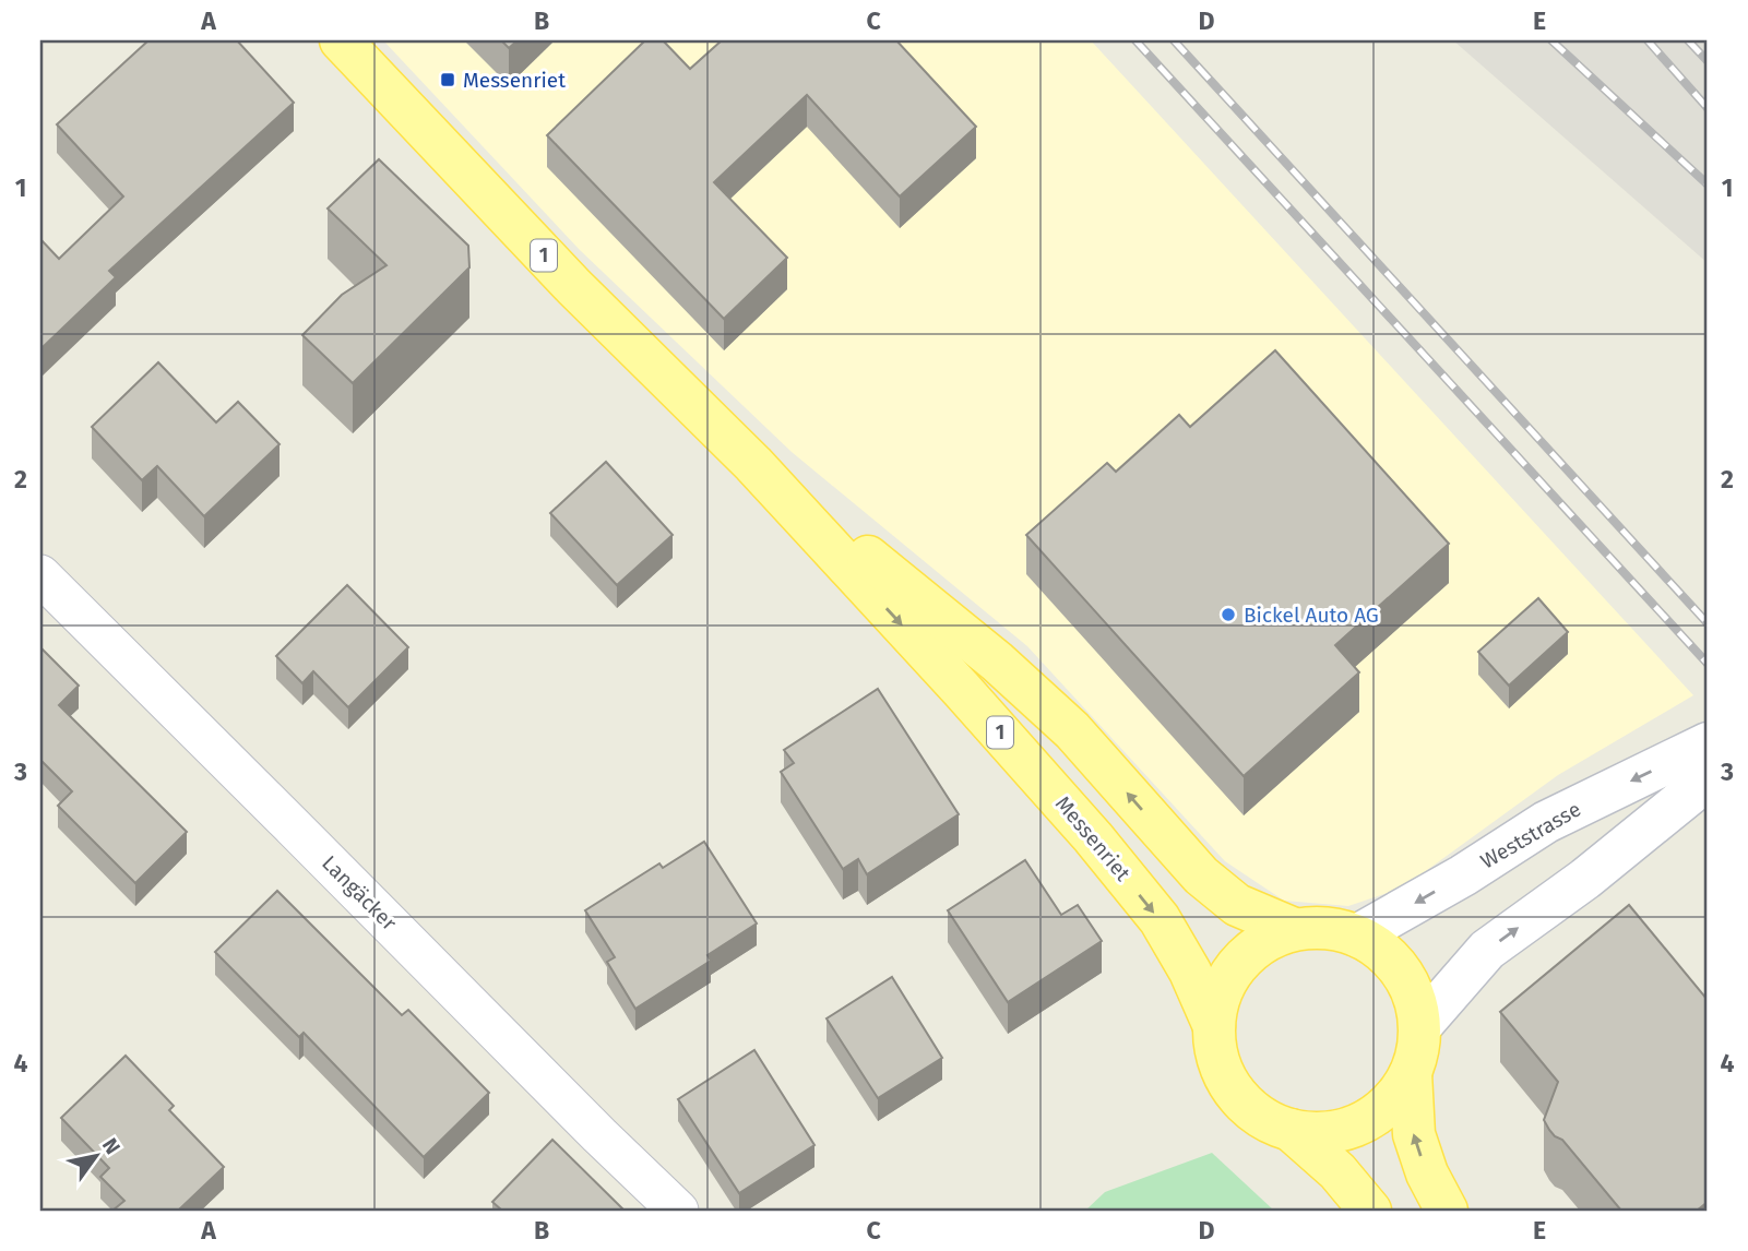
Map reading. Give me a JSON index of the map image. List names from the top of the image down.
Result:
{
  "streets": {
    "main road": ["1", "Weststrasse", "Messenriet"],
    "street": ["Langäcker"]
  },
  "crossings": [
    ["Weststrasse", "Messenriet"]
  ],
  "places": {
    "transit": ["Messenriet"],
    "other": ["Bickel Auto AG"]
  },
  "north": "top right",
  "grid": {
    "columns": [
      "A",
      "B",
      "C",
      "D",
      "E"
    ],
    "rows": [
      "1",
      "2",
      "3",
      "4"
    ]
  }
}
